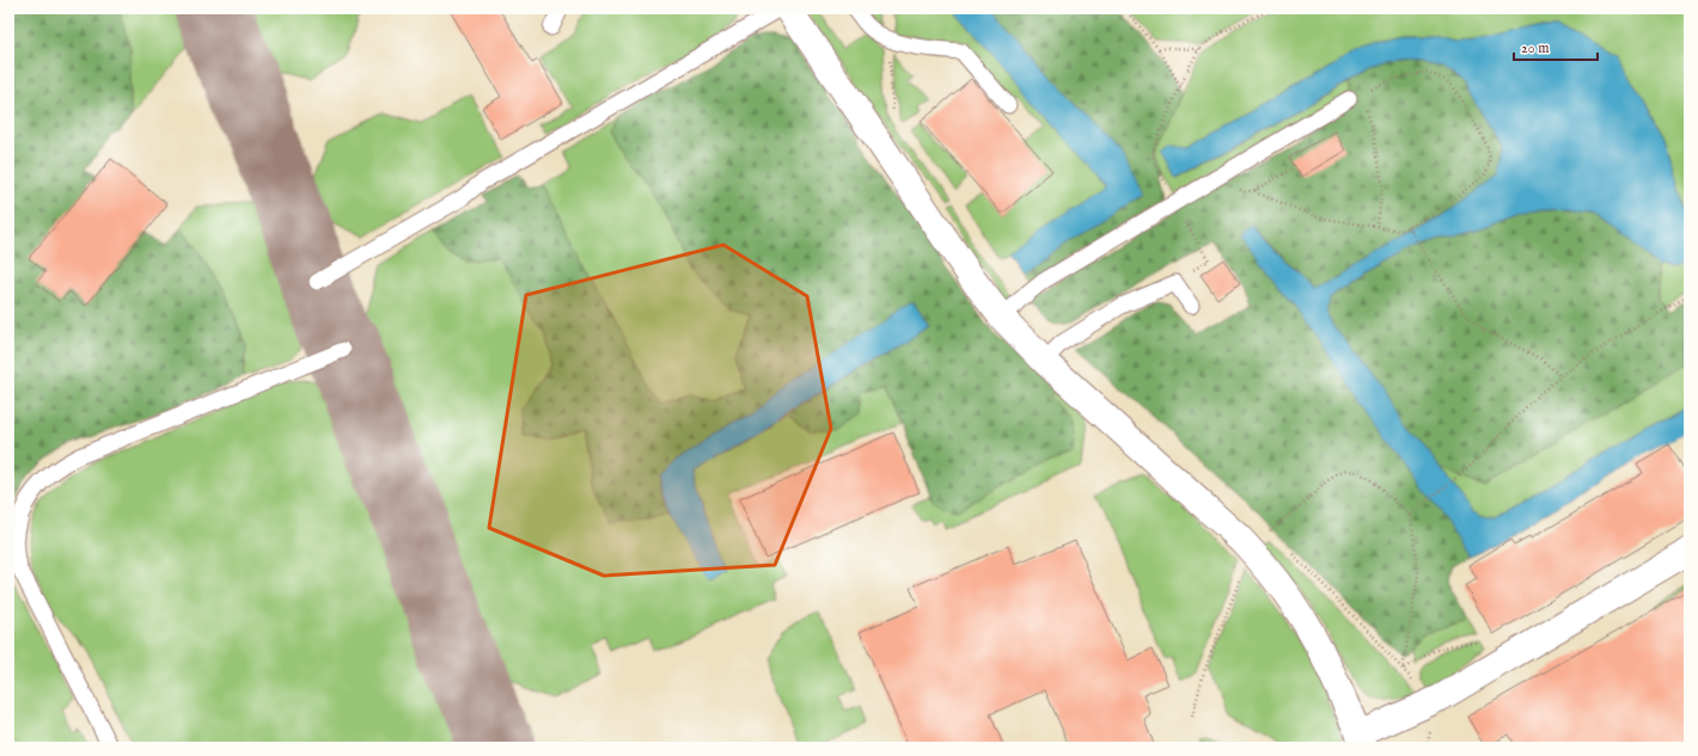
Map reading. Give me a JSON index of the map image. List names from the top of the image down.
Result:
{
  "scale_bar": "20 m"
}
